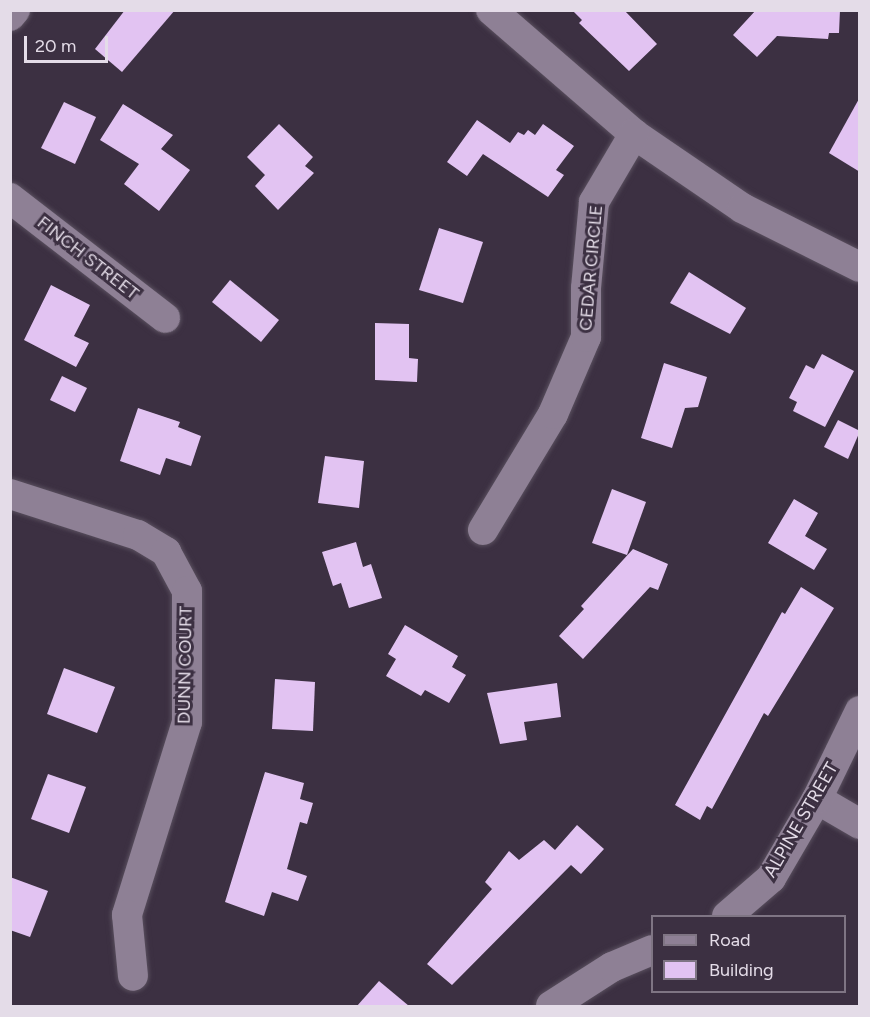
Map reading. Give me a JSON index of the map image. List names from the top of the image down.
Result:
{
  "streets": {
    "street": [
      "FINCH STREET",
      "CEDAR CIRCLE",
      "DUNN COURT",
      "ALPINE STREET"
    ]
  },
  "legend": ["Road", "Building"],
  "scale_bar": "20 m"
}
